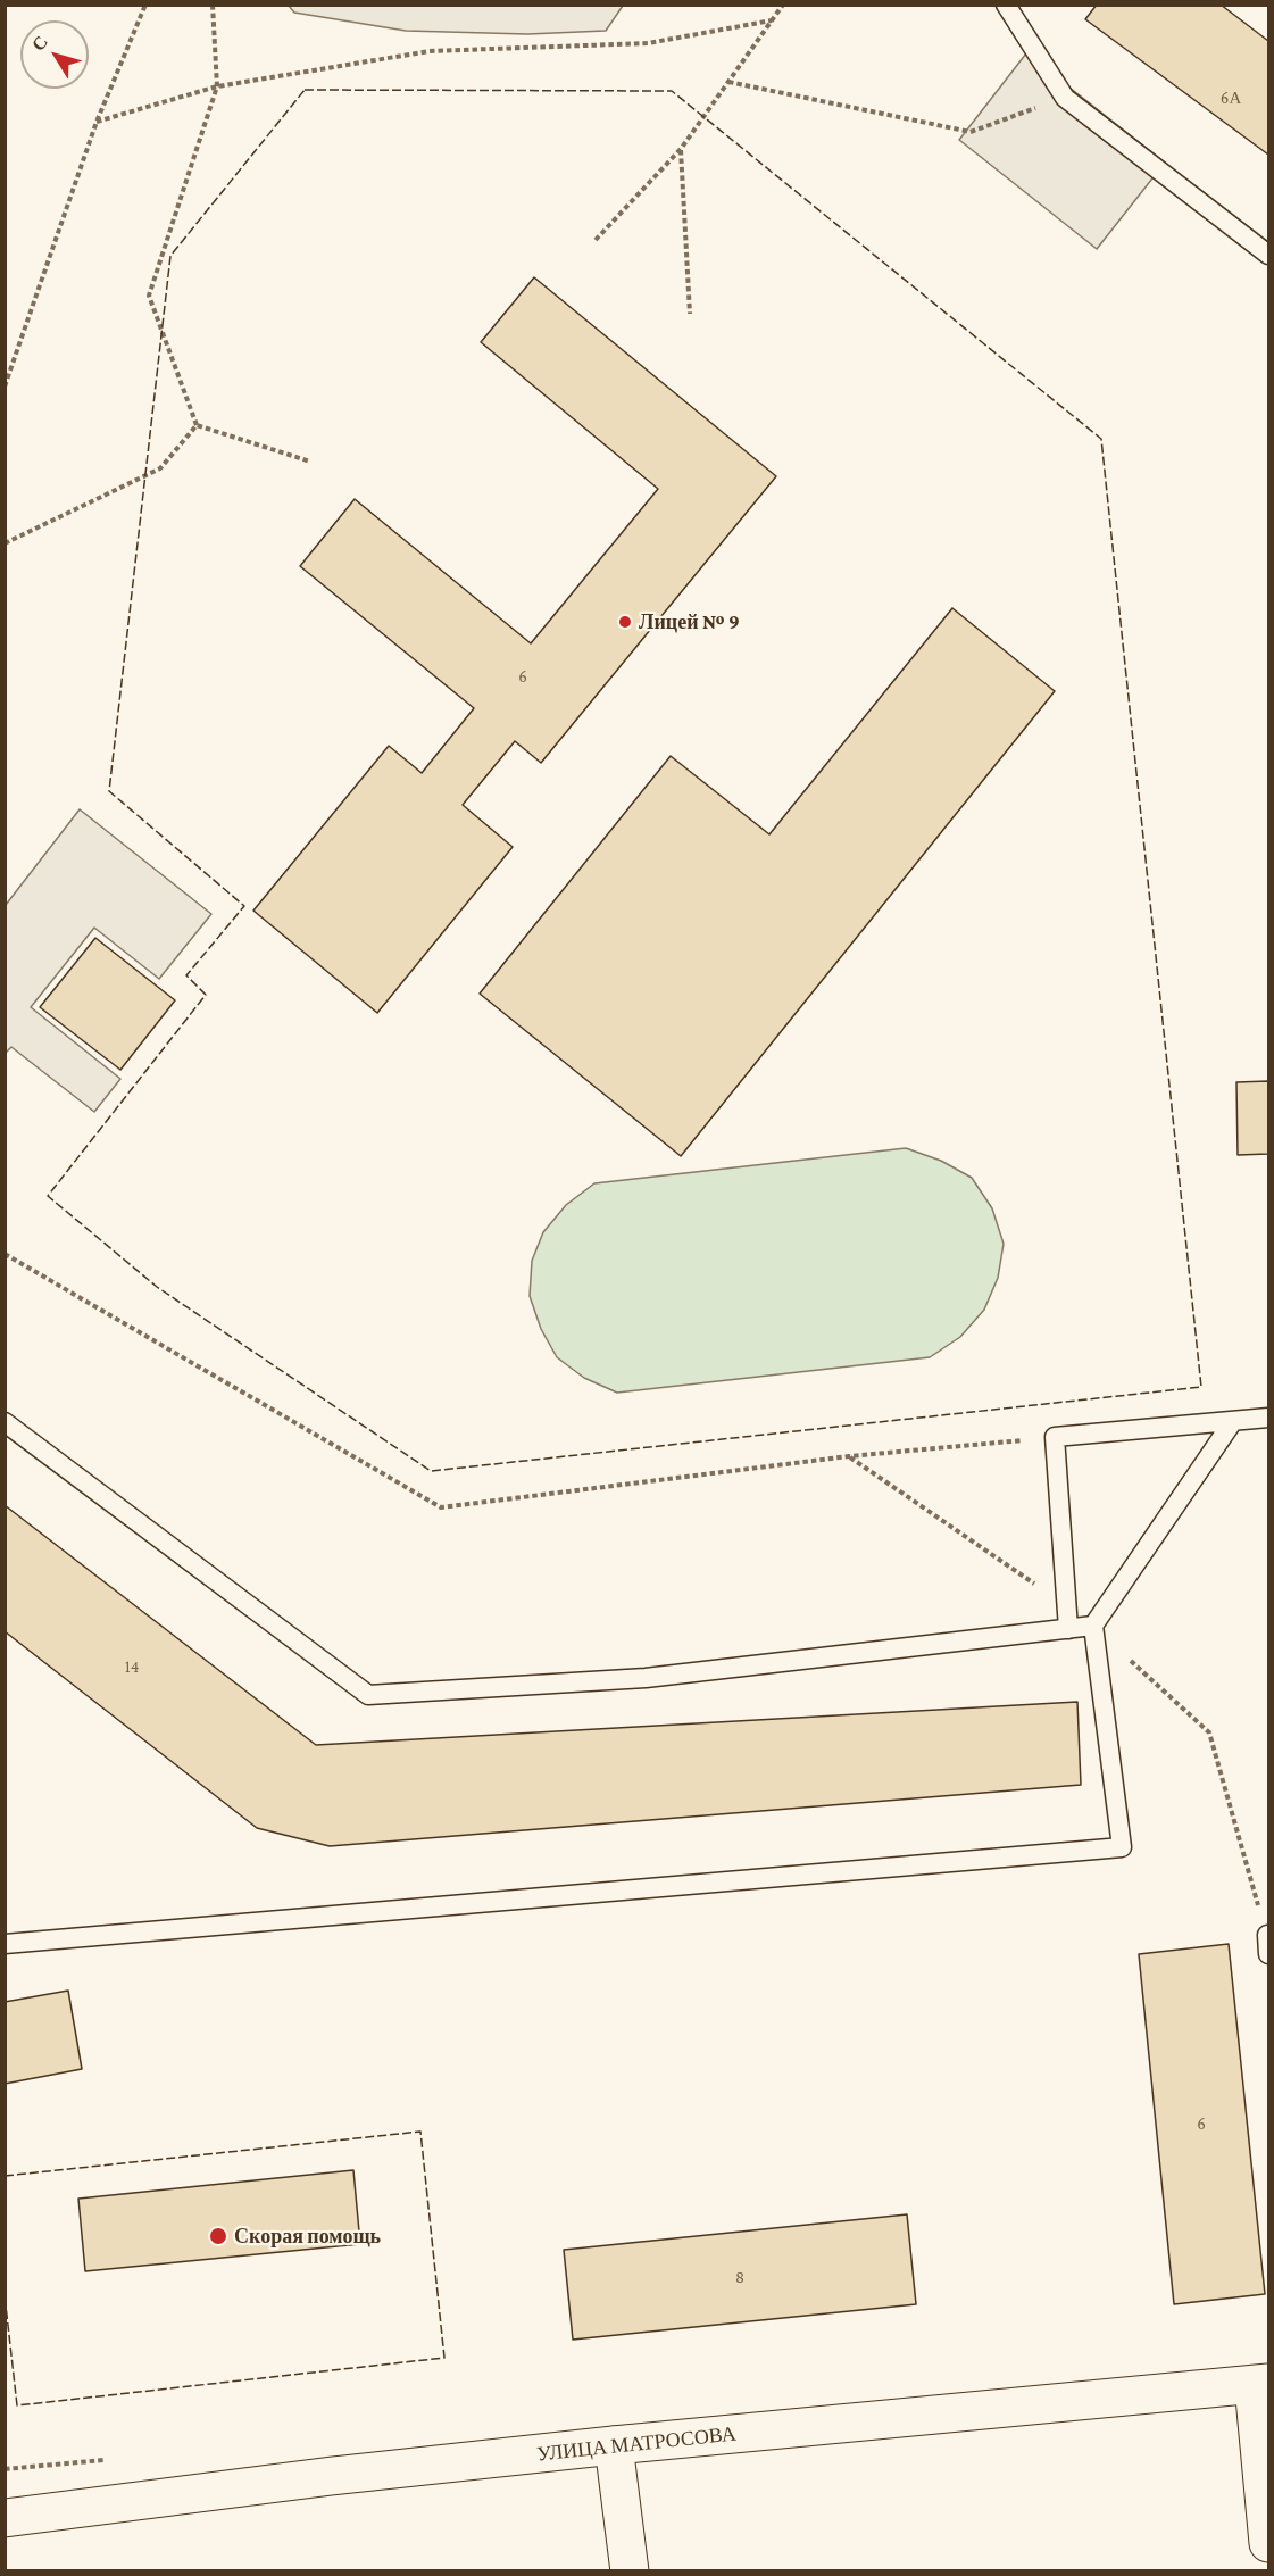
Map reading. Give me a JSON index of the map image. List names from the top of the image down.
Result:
{
  "streets": {
    "street": ["УЛИЦА МАТРОСОВА"]
  },
  "places": ["Лицей № 9", "Скорая помощь"],
  "house_numbers": [
    "6А",
    "6",
    "14",
    "6",
    "8"
  ],
  "north": "top left"
}
